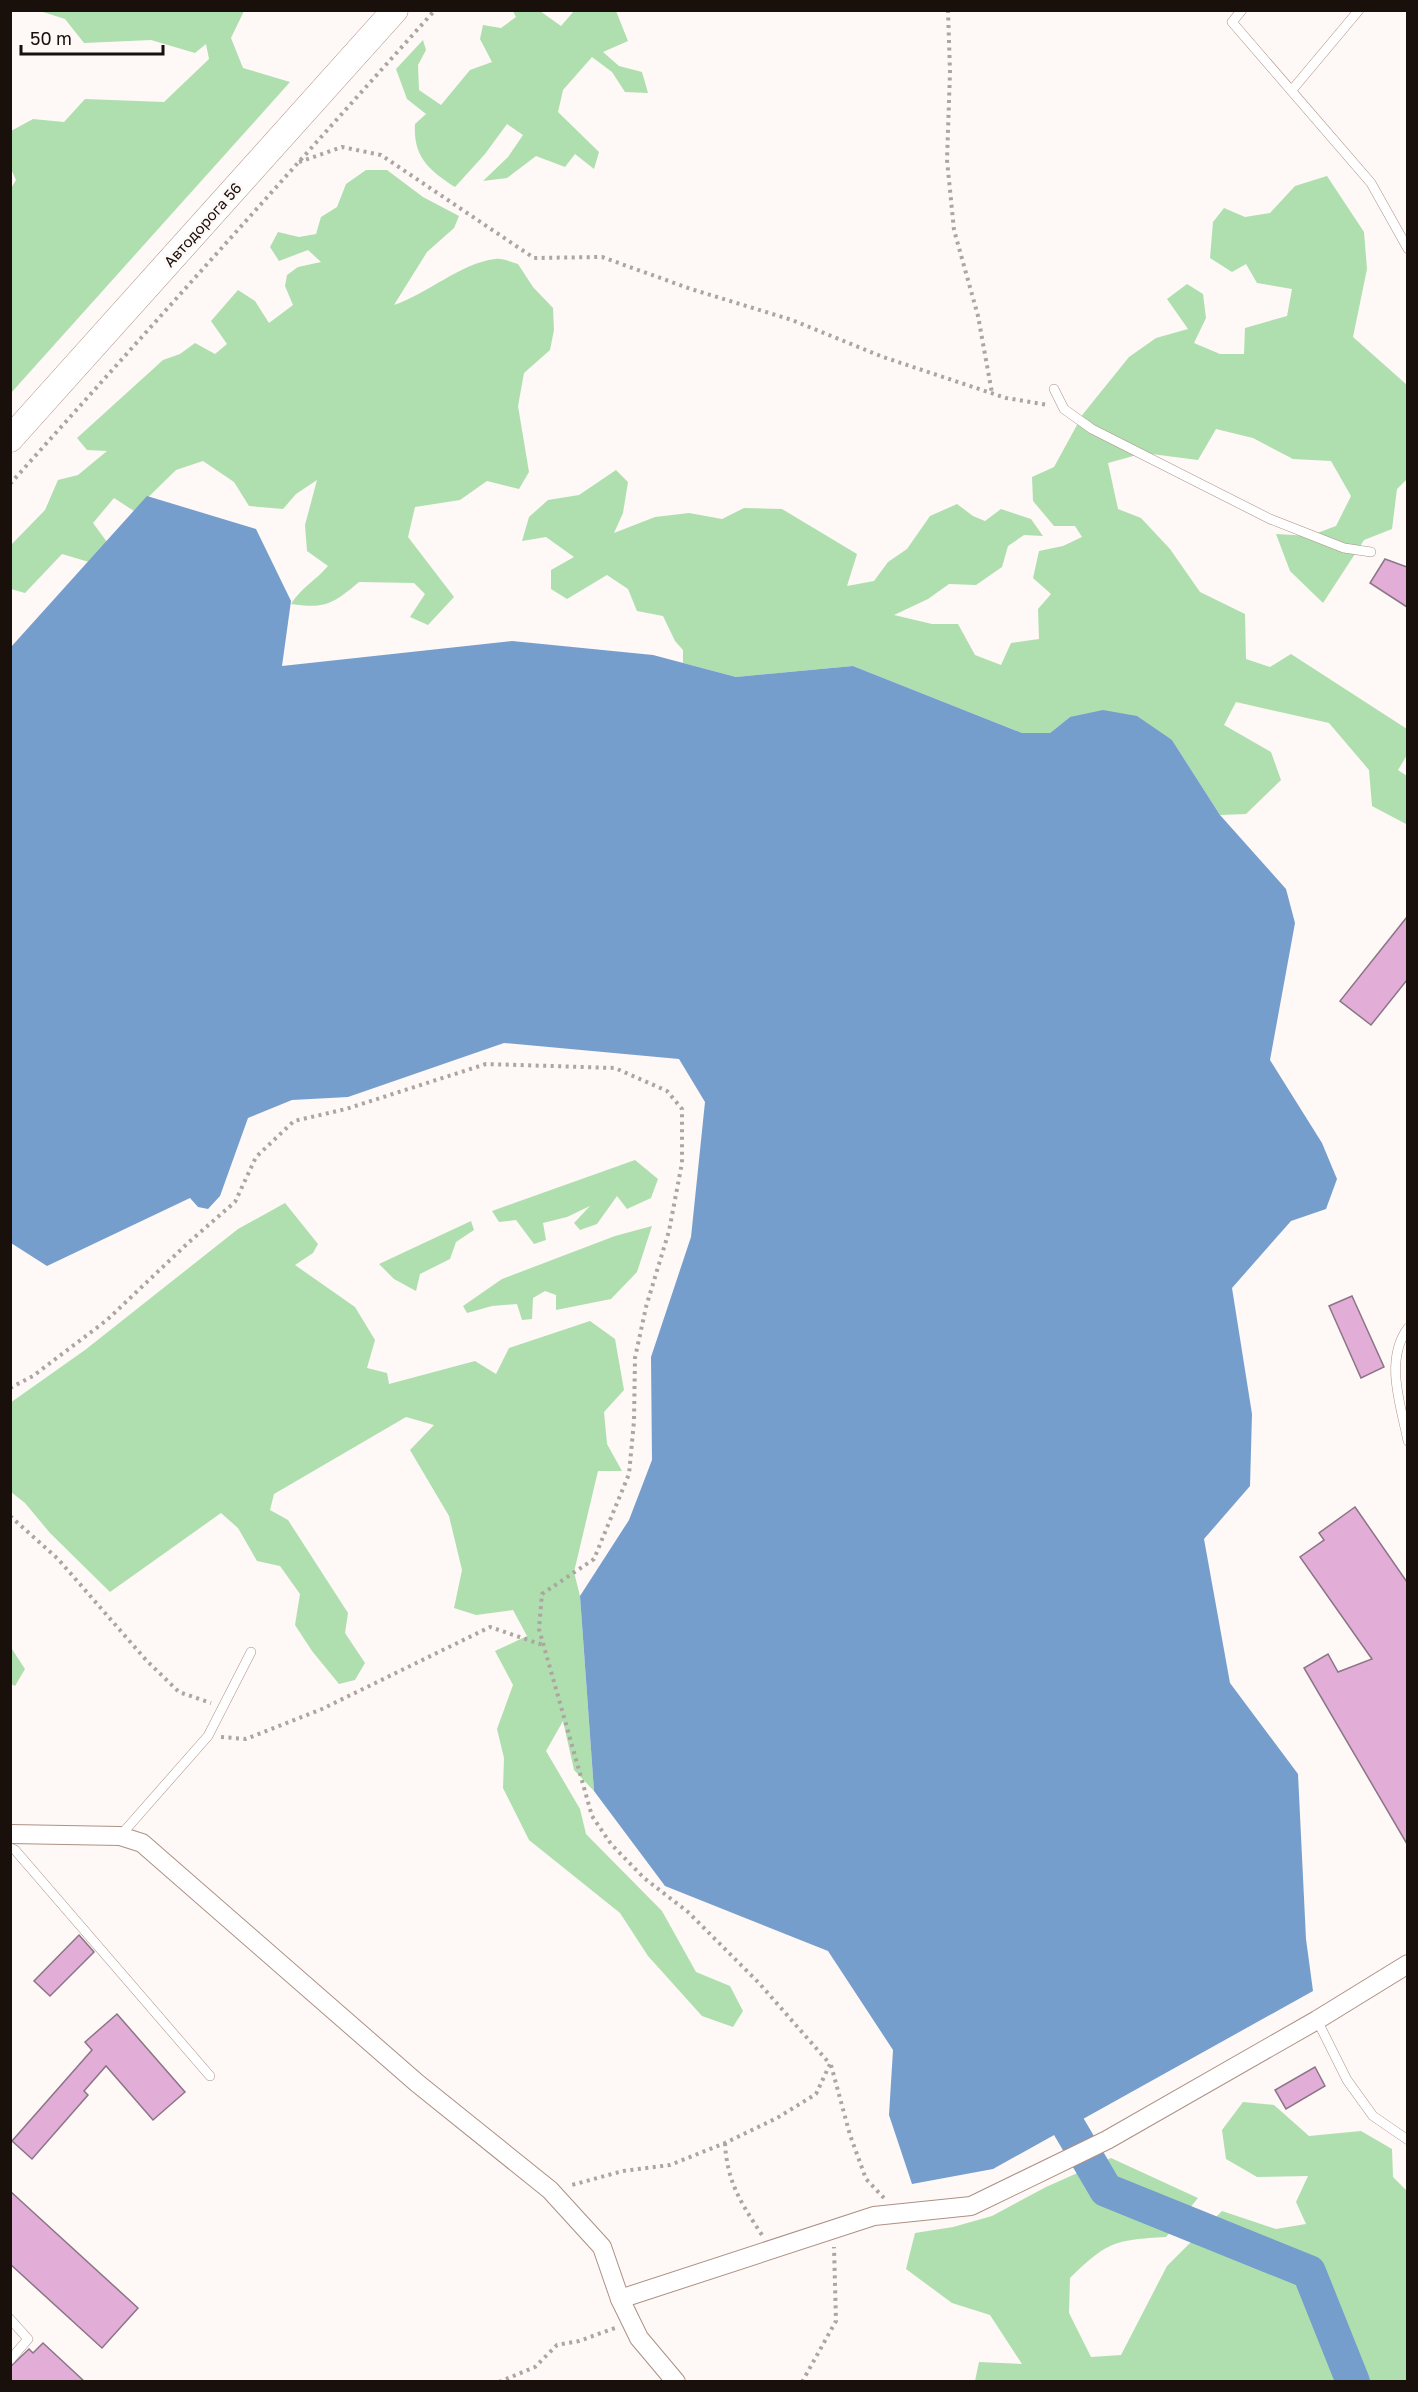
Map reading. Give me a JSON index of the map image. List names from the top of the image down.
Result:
{
  "streets": {
    "street": ["Автодорога 56"]
  },
  "scale_bar": "50 m"
}
